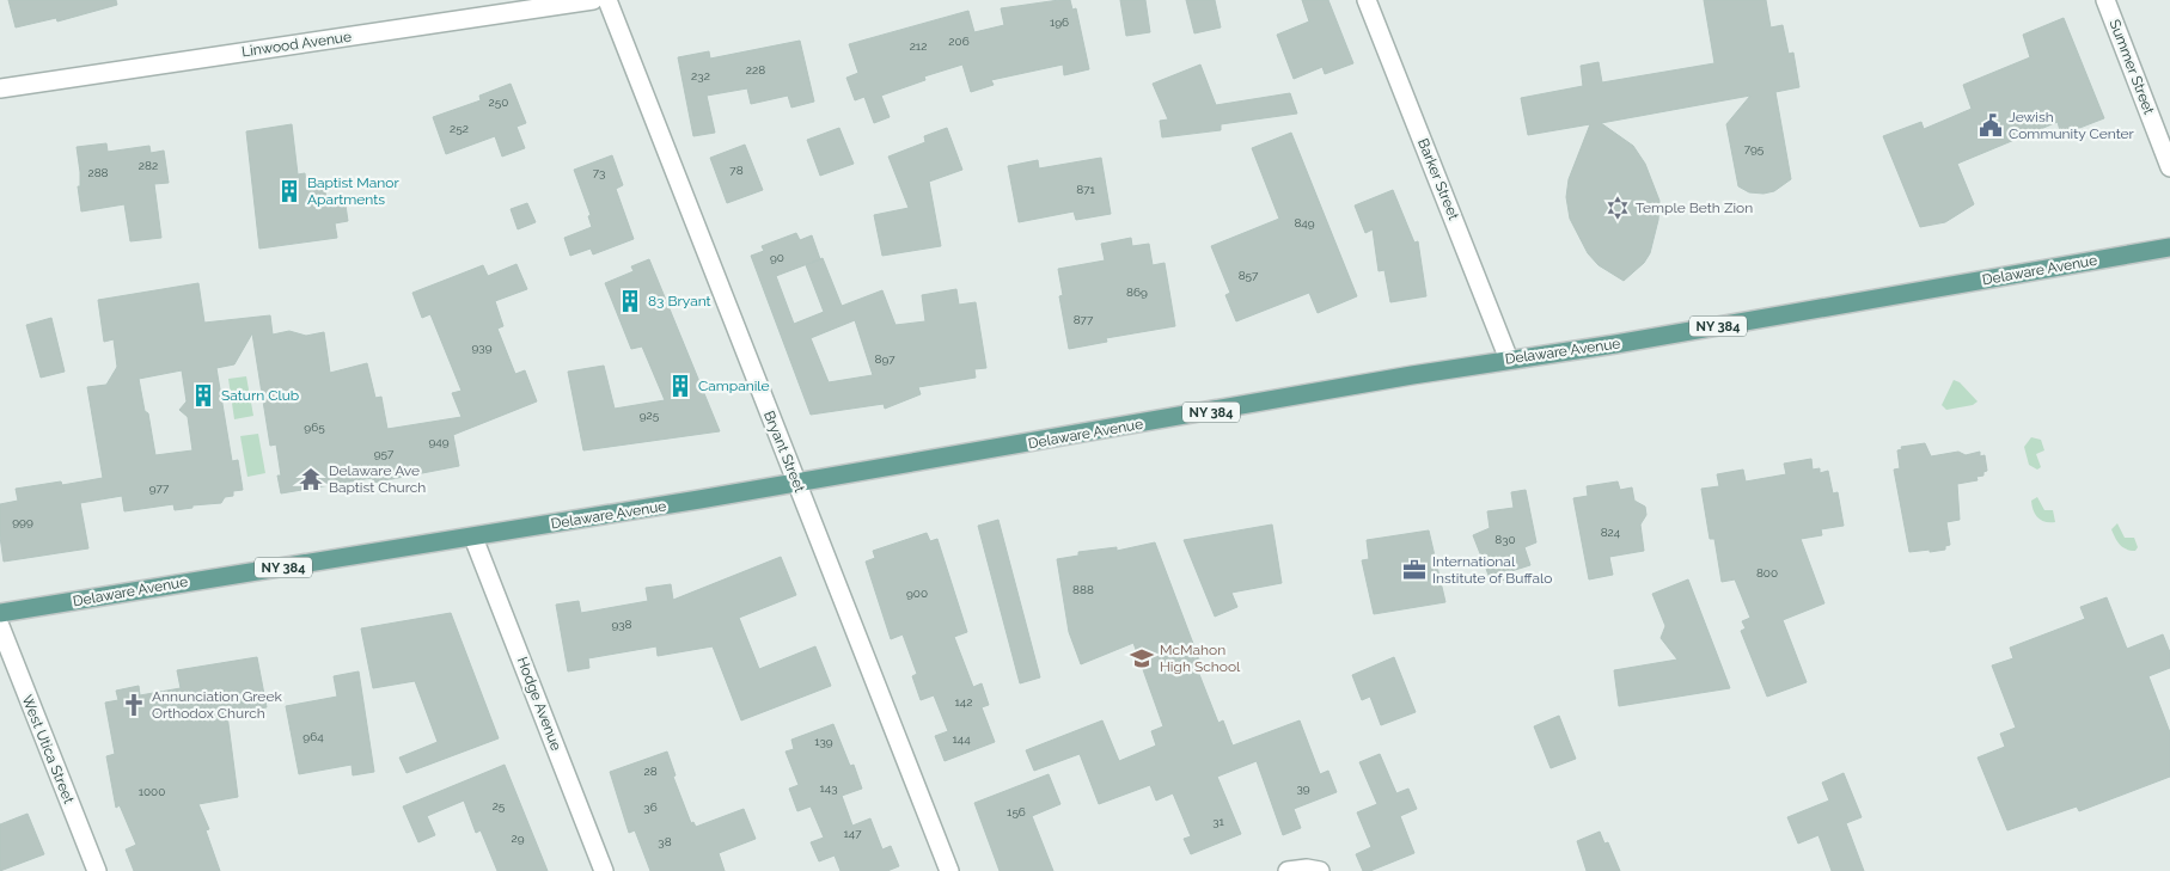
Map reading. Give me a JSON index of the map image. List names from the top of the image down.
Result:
{
  "streets": {
    "main road": ["Delaware Avenue", "NY 384"],
    "street": [
      "Linwood Avenue",
      "Summer Street",
      "Barker Street",
      "Bryant Street",
      "Hodge Avenue",
      "West Utica Street"
    ]
  },
  "crossings": [
    ["Barker Street", "Delaware Avenue"],
    ["Delaware Avenue", "Bryant Street"],
    ["Delaware Avenue", "Hodge Avenue"]
  ],
  "places": {
    "public building": ["Jewish Community Center"],
    "building": [
      "Baptist Manor Apartments",
      "83 Bryant",
      "Campanile",
      "Saturn Club"
    ],
    "synagogue": ["Temple Beth Zion"],
    "temple": ["Delaware Ave Baptist Church"],
    "office": ["International Institute of Buffalo"],
    "school or university": ["McMahon High School"],
    "church": ["Annunciation Greek Orthodox Church"]
  },
  "house_numbers": [
    "196",
    "206",
    "212",
    "228",
    "232",
    "250",
    "252",
    "795",
    "282",
    "78",
    "288",
    "73",
    "871",
    "849",
    "90",
    "857",
    "869",
    "877",
    "939",
    "897",
    "925",
    "965",
    "949",
    "957",
    "977",
    "999",
    "824",
    "830",
    "800",
    "888",
    "900",
    "938",
    "142",
    "964",
    "144",
    "139",
    "28",
    "143",
    "39",
    "1000",
    "25",
    "36",
    "156",
    "31",
    "147",
    "29",
    "38"
  ]
}
